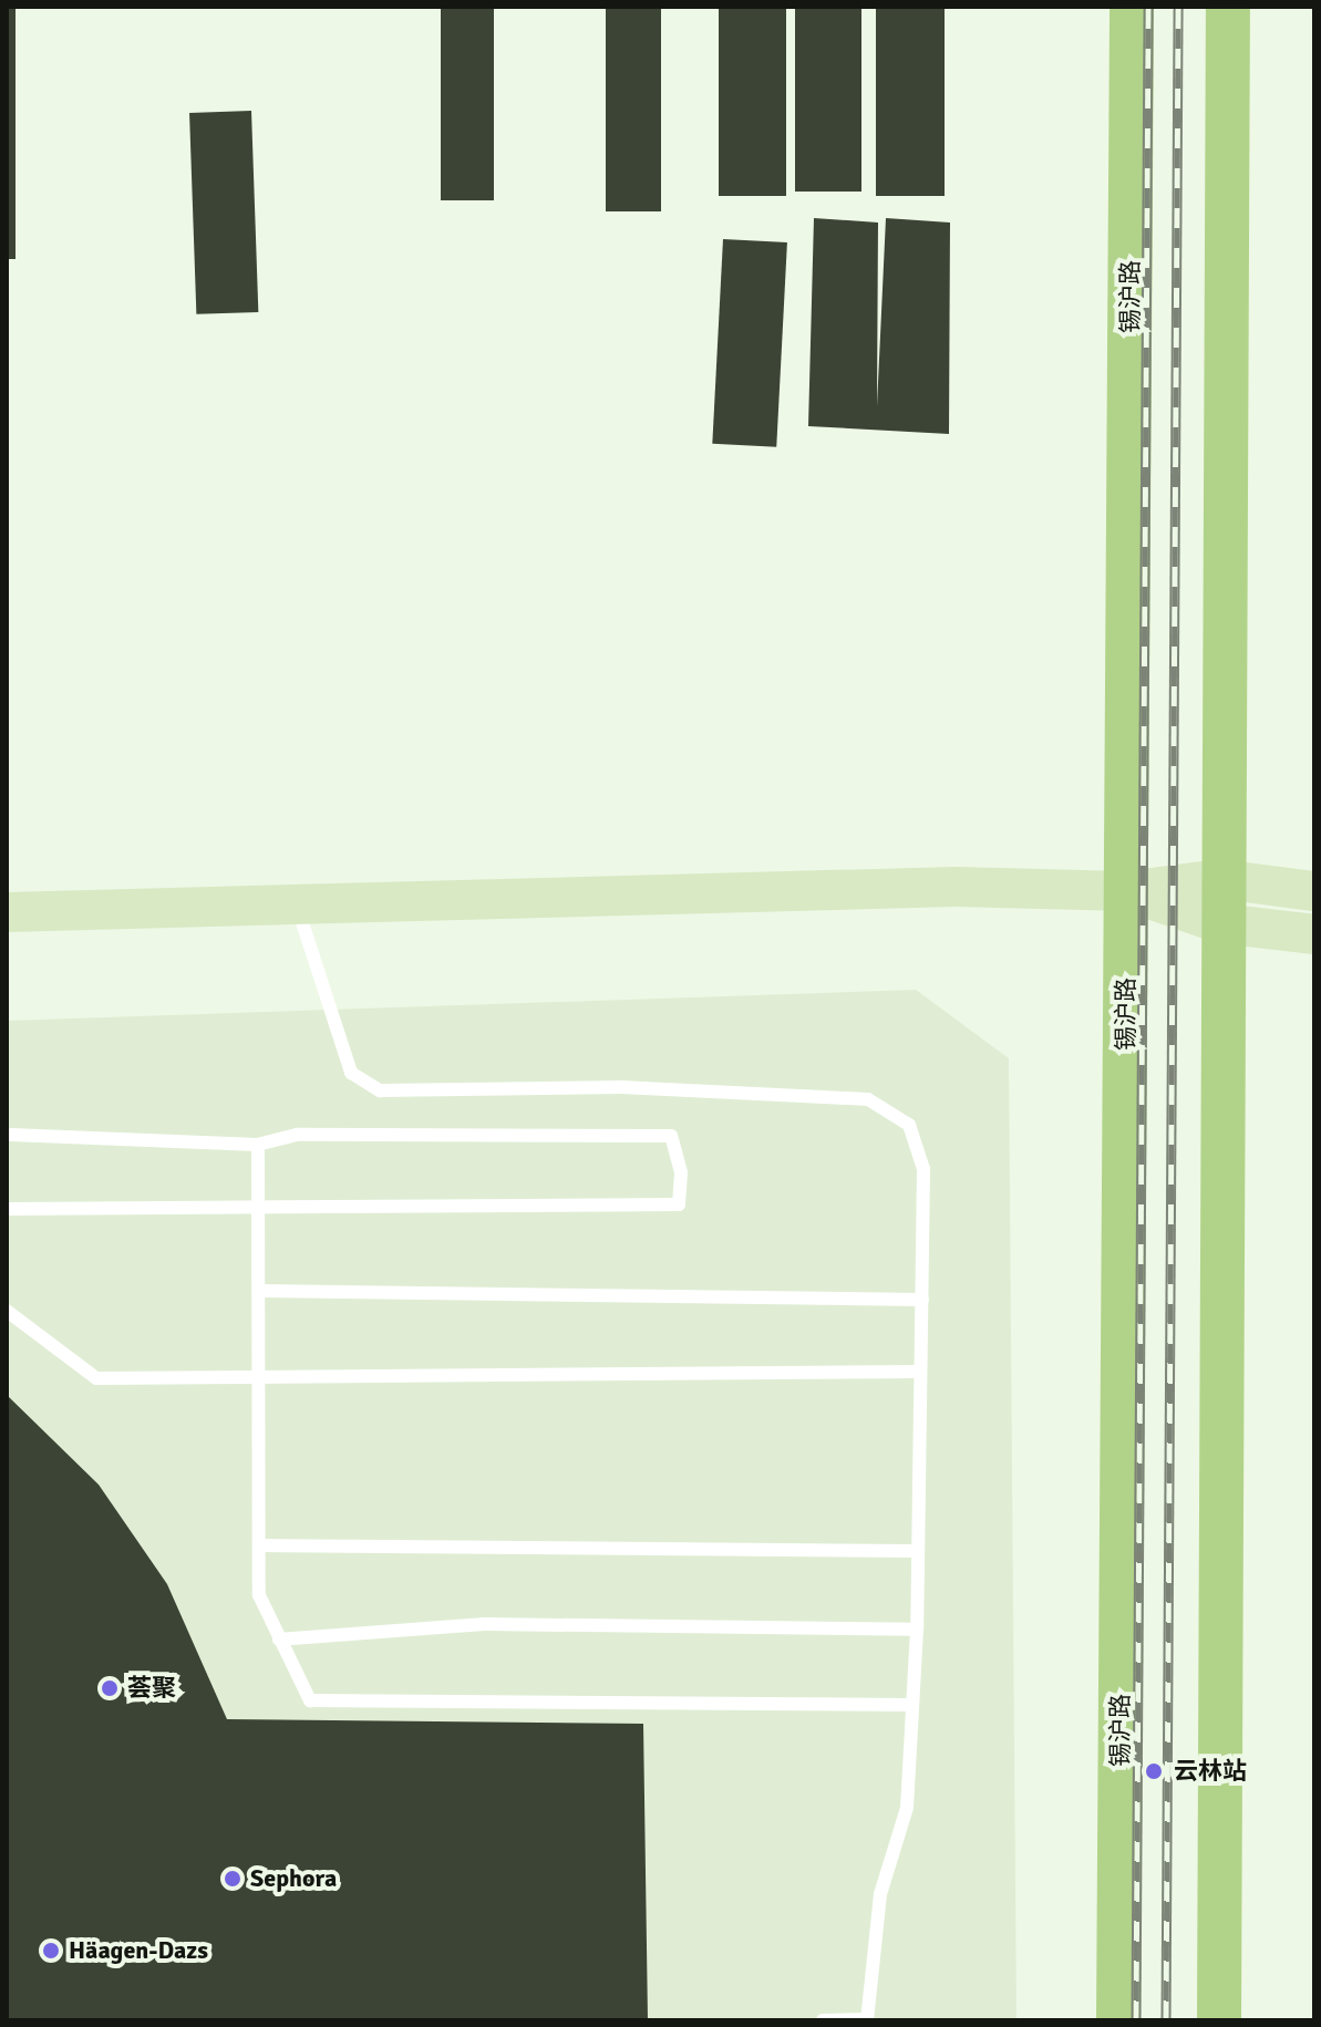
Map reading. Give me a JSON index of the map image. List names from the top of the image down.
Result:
{
  "streets": {
    "main road": ["锡沪路"]
  },
  "places": [
    "荟聚",
    "云林站",
    "Sephora",
    "Häagen-Dazs"
  ]
}
